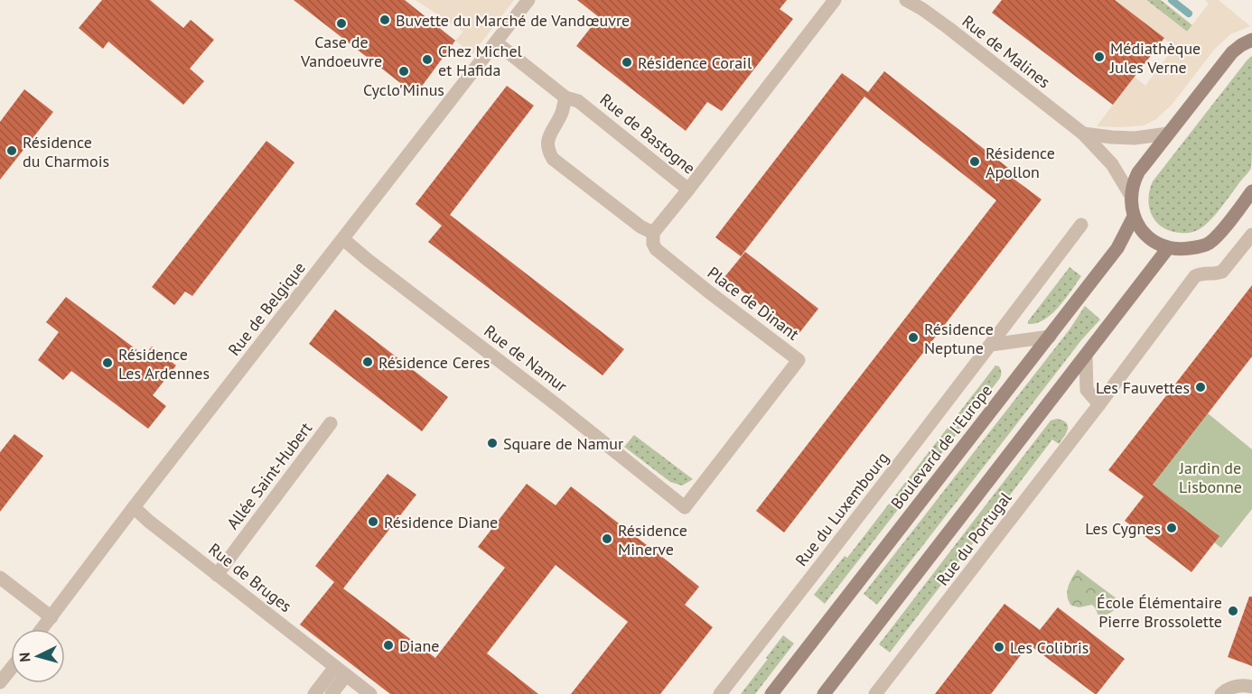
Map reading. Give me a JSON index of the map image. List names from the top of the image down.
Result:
{
  "streets": {
    "main road": ["Boulevard de l'Europe"],
    "street": [
      "Rue de Malines",
      "Rue de Bastogne",
      "Place de Dinant",
      "Rue de Belgique",
      "Rue de Namur",
      "Allée Saint-Hubert",
      "Rue du Luxembourg",
      "Rue du Portugal",
      "Rue de Bruges"
    ]
  },
  "crossings": [
    ["Rue de Bastogne", "Rue de Belgique"],
    ["Place de Dinant", "Rue de Namur"],
    ["Rue de Belgique", "Rue de Namur"],
    ["Rue de Belgique", "Rue de Bruges"],
    ["Allée Saint-Hubert", "Rue de Bruges"]
  ],
  "parks": ["Jardin de Lisbonne"],
  "places": [
    "Buvette du Marché de Vandœuvre",
    "Case de Vandoeuvre",
    "Médiathèque Jules Verne",
    "Chez Michel et Hafida",
    "Résidence Corail",
    "Cyclo'Minus",
    "Résidence du Charmois",
    "Résidence Apollon",
    "Résidence Neptune",
    "Résidence Ceres",
    "Résidence Les Ardennes",
    "Les Fauvettes",
    "Square de Namur",
    "Résidence Diane",
    "Les Cygnes",
    "Résidence Minerve",
    "École Élémentaire Pierre Brossolette",
    "Diane",
    "Les Colibris"
  ],
  "north": "left"
}
